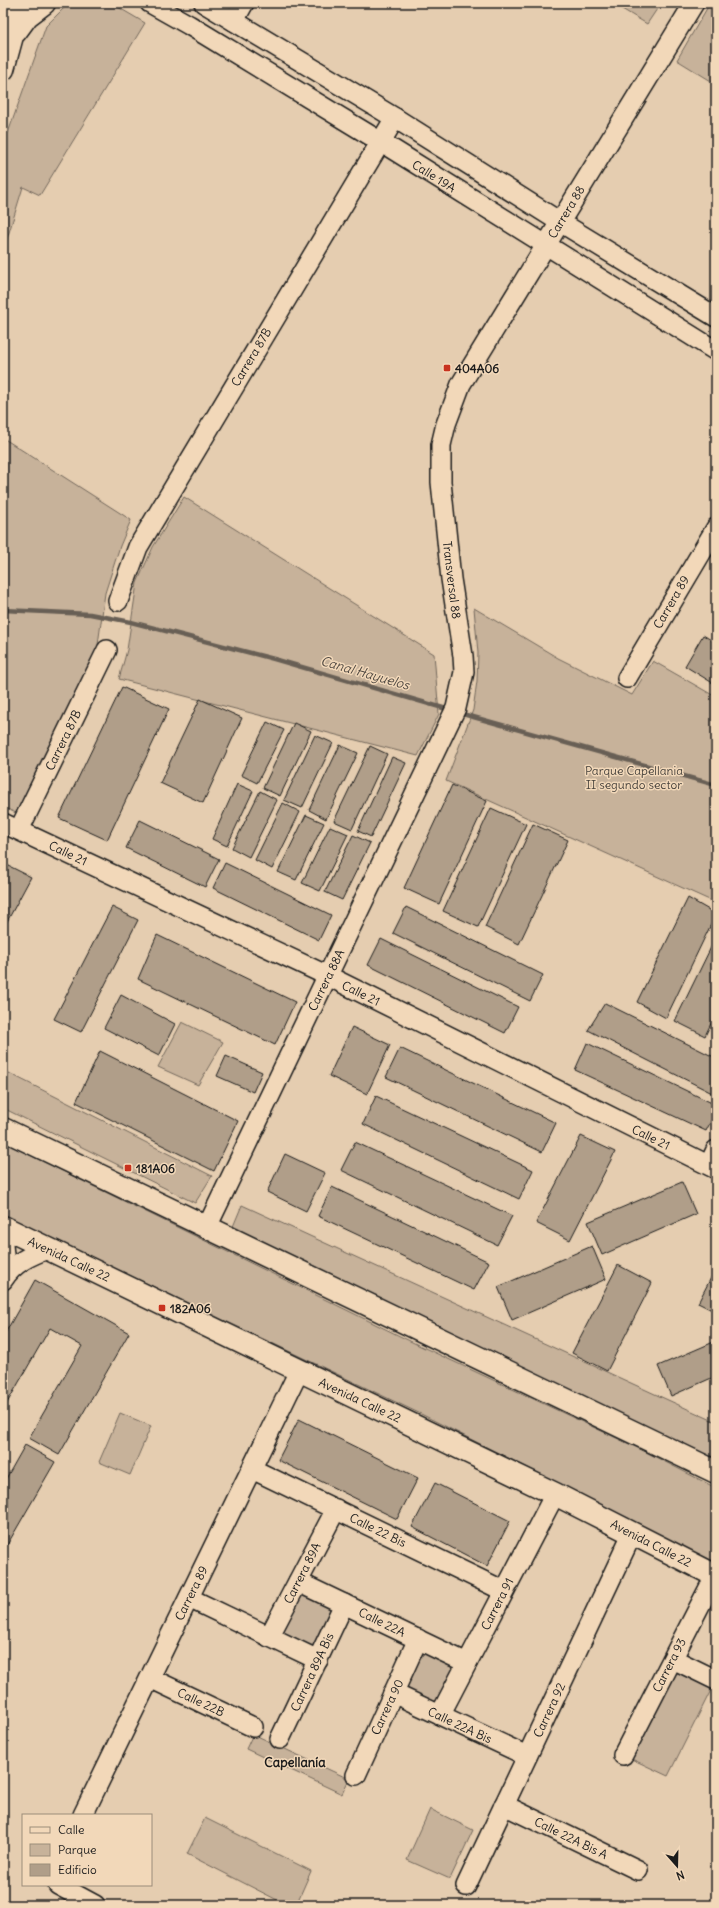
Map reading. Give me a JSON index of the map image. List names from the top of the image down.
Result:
{
  "streets": {
    "main road": ["Avenida Calle 22"],
    "street": [
      "Calle 19A",
      "Carrera 88",
      "Carrera 87B",
      "Transversal 88",
      "Carrera 89",
      "Calle 21",
      "Carrera 88A",
      "Calle 22 Bis",
      "Carrera 89A",
      "Carrera 91",
      "Calle 22A",
      "Carrera 93",
      "Carrera 89A Bis",
      "Calle 22B",
      "Carrera 90",
      "Carrera 92",
      "Calle 22A Bis",
      "Calle 22A Bis A"
    ]
  },
  "crossings": [
    ["Calle 19A", "Carrera 88"],
    ["Calle 19A", "Carrera 87B"],
    ["Carrera 88", "Transversal 88"],
    ["Carrera 87B", "Calle 21"],
    ["Transversal 88", "Carrera 88A"],
    ["Carrera 89", "Avenida Calle 22"],
    ["Carrera 89", "Calle 22 Bis"],
    ["Carrera 89", "Calle 22B"],
    ["Calle 21", "Carrera 88A"],
    ["Avenida Calle 22", "Carrera 91"],
    ["Avenida Calle 22", "Carrera 93"],
    ["Avenida Calle 22", "Carrera 92"],
    ["Calle 22 Bis", "Carrera 89A"],
    ["Calle 22 Bis", "Carrera 91"],
    ["Carrera 89A", "Calle 22A"],
    ["Carrera 91", "Calle 22A"],
    ["Carrera 91", "Calle 22A Bis"],
    ["Calle 22A", "Carrera 89A Bis"],
    ["Calle 22A", "Carrera 90"],
    ["Carrera 90", "Calle 22A Bis"],
    ["Carrera 92", "Calle 22A Bis"],
    ["Carrera 92", "Calle 22A Bis A"]
  ],
  "districts": ["Capellanía"],
  "water": ["Canal Hayuelos"],
  "parks": ["Parque Capellania II segundo sector"],
  "places": {
    "transit": ["404A06", "181A06", "182A06"]
  },
  "legend": ["Calle", "Parque", "Edificio"],
  "north": "bottom"
}
